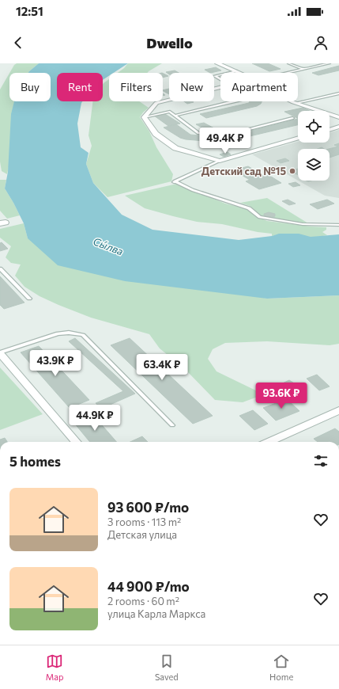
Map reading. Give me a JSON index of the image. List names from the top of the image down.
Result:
{
  "water": ["Сы́лва"],
  "places": ["Детский сад №15"],
  "page": {
    "status": "12:51",
    "header": "Dwello",
    "chip": [
      "Buy",
      "Rent",
      "Filters",
      "New",
      "Apartment"
    ],
    "price": [
      "49.4K ₽",
      "43.9K ₽",
      "63.4K ₽",
      "93.6K ₽",
      "44.9K ₽"
    ],
    "heading": "5 homes",
    "list": [
      {
        "name": "93 600 ₽/mo",
        "note": "3 rooms · 113 m² · Детская улица"
      },
      {
        "name": "44 900 ₽/mo",
        "note": "2 rooms · 60 m² · улица Карла Маркса"
      }
    ],
    "tabs": ["Map", "Saved", "Home"]
  }
}
